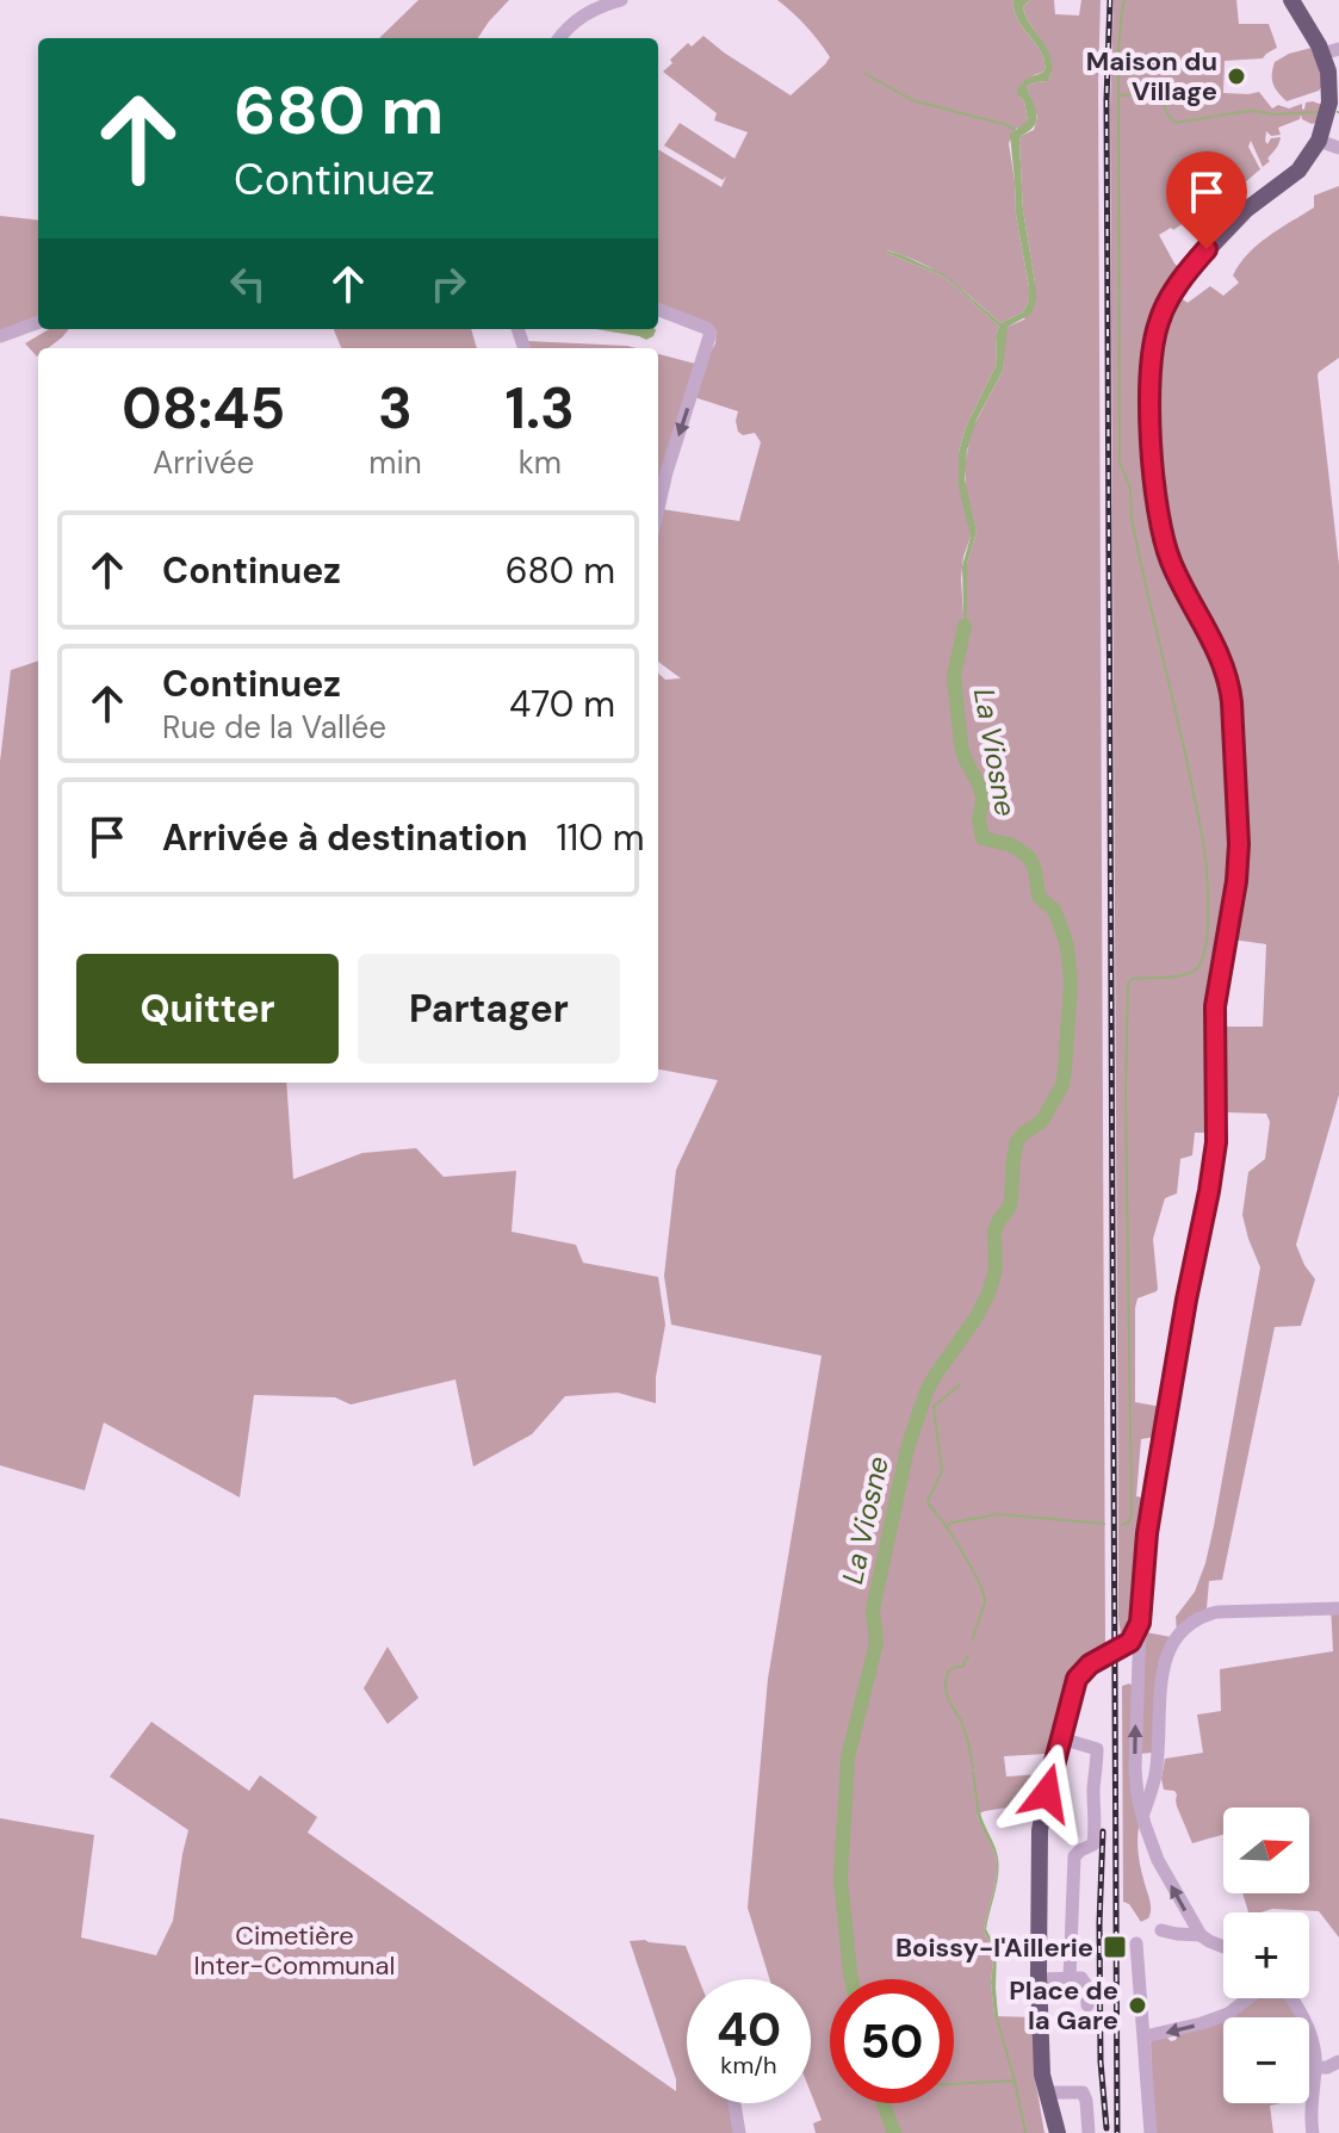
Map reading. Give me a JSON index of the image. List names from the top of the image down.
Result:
{
  "water": ["La Viosne"],
  "parks": ["Cimetière Inter-Communal"],
  "places": {
    "other": ["Maison du Village", "Place de la Gare"],
    "transit": ["Boissy-l'Aillerie"]
  },
  "north": "right",
  "page": {
    "turn": ["680 m", "Continuez"],
    "eta": [
      "08:45",
      "Arrivée",
      "3",
      "min",
      "1.3",
      "km"
    ],
    "list": [
      {
        "name": "Continuez",
        "value": "680 m"
      },
      {
        "name": "Continuez",
        "note": "Rue de la Vallée",
        "value": "470 m"
      },
      {
        "name": "Arrivée à destination",
        "value": "110 m"
      }
    ],
    "buttons": ["Quitter", "Partager"],
    "map_buttons": ["+", "−"],
    "speed": "40 km/h",
    "limit": "50"
  }
}
